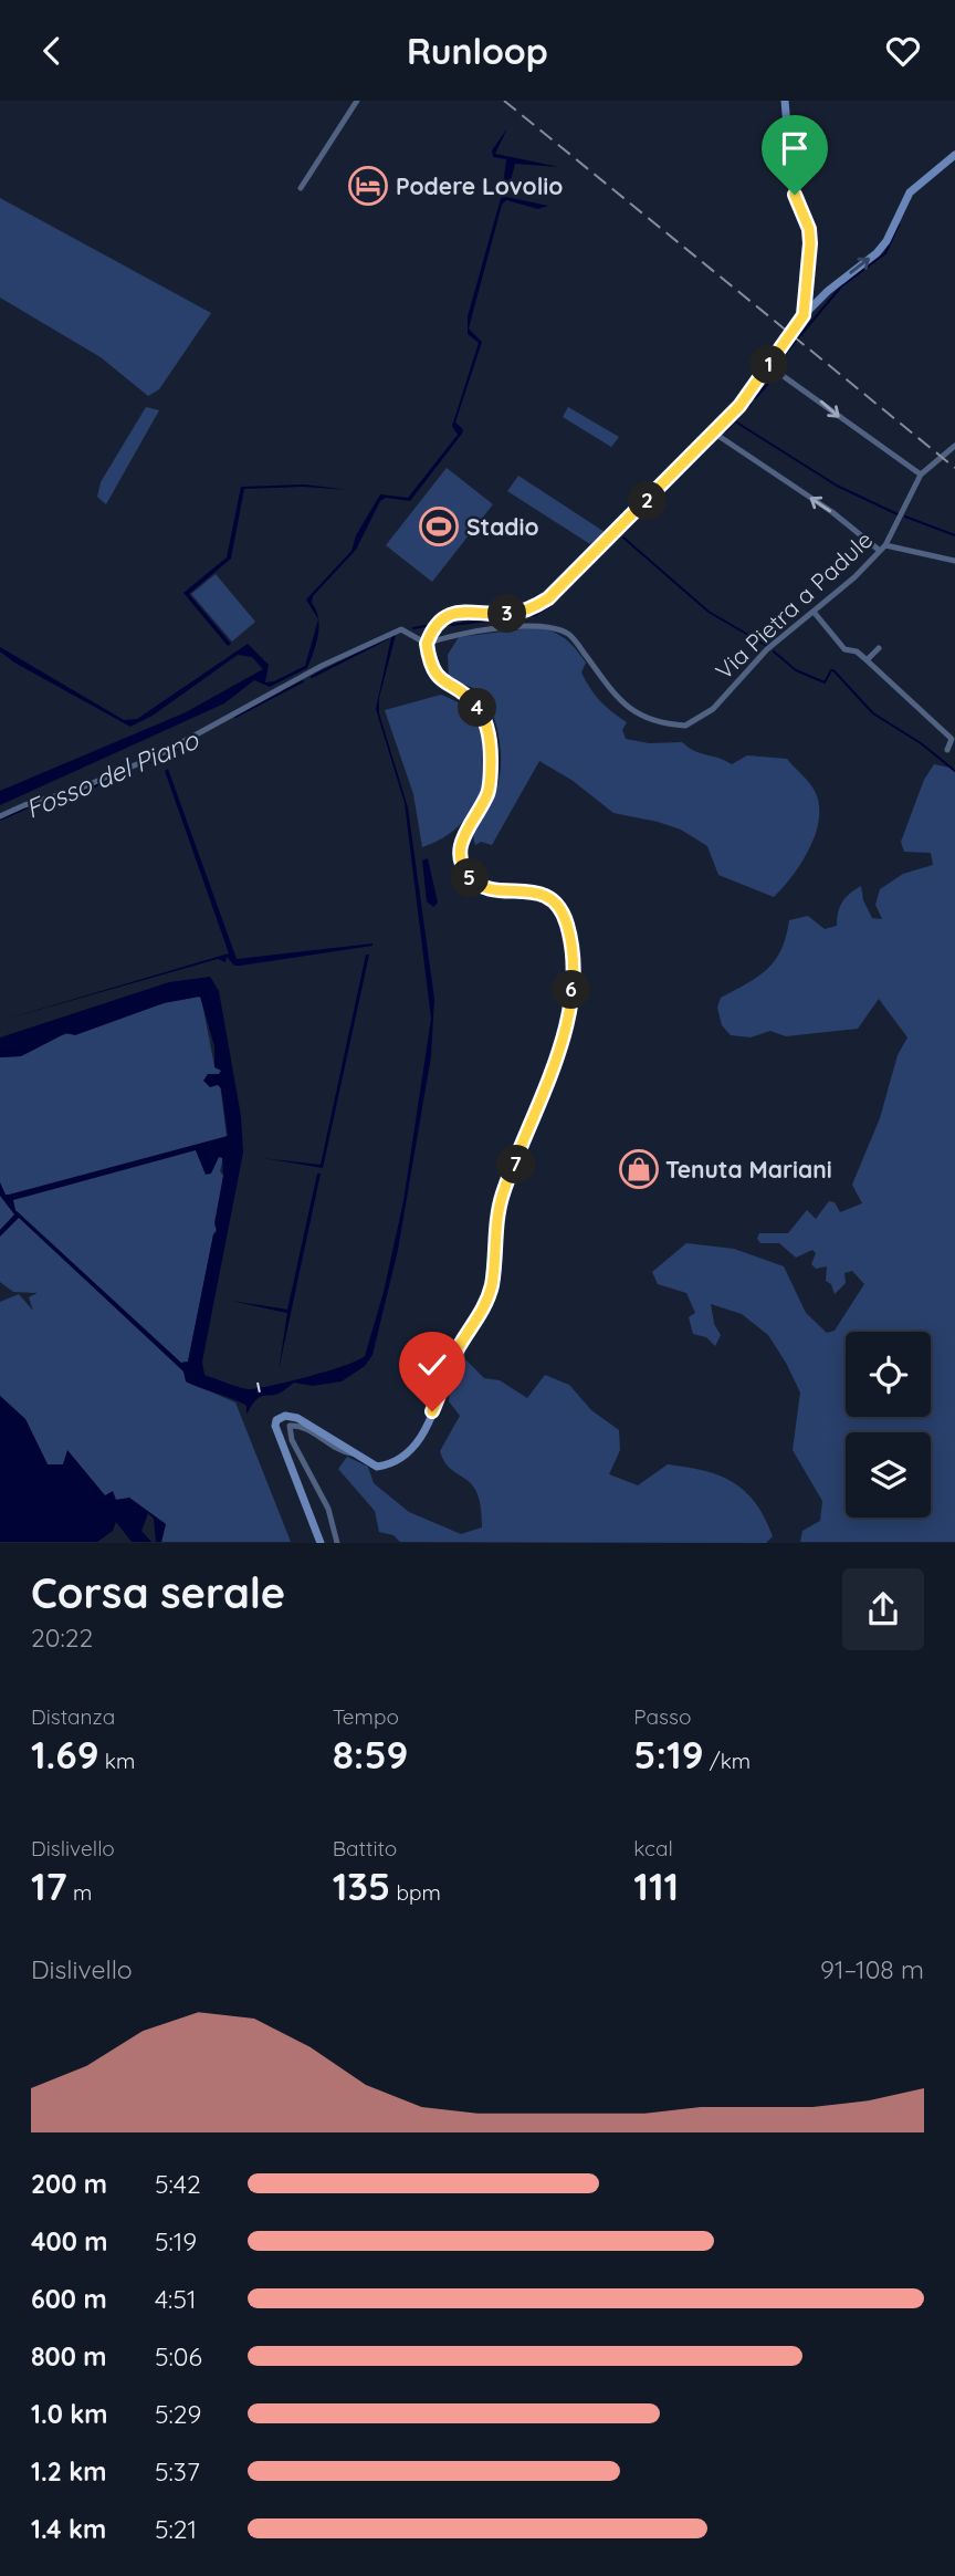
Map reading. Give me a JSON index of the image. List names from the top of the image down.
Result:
{
  "streets": {
    "street": ["Via Pietra a Padule"]
  },
  "water": ["Fosso del Piano"],
  "places": {
    "hotel": ["Podere Lovolio"],
    "sports": ["Stadio"],
    "shop": ["Tenuta Mariani"]
  },
  "page": {
    "header": "Runloop",
    "pins": [
      "1",
      "2",
      "3",
      "4",
      "5",
      "6",
      "7"
    ],
    "heading": ["Corsa serale", "20:22"],
    "stats": [
      ["Distanza", "1.69 km"],
      ["Tempo", "8:59"],
      ["Passo", "5:19 /km"],
      ["Dislivello", "17 m"],
      ["Battito", "135 bpm"],
      ["kcal", "111"]
    ],
    "chart": ["Dislivello", "91–108 m"],
    "list": [
      {
        "name": "200 m",
        "note": "5:42"
      },
      {
        "name": "400 m",
        "note": "5:19"
      },
      {
        "name": "600 m",
        "note": "4:51"
      },
      {
        "name": "800 m",
        "note": "5:06"
      },
      {
        "name": "1.0 km",
        "note": "5:29"
      },
      {
        "name": "1.2 km",
        "note": "5:37"
      },
      {
        "name": "1.4 km",
        "note": "5:21"
      }
    ]
  }
}
